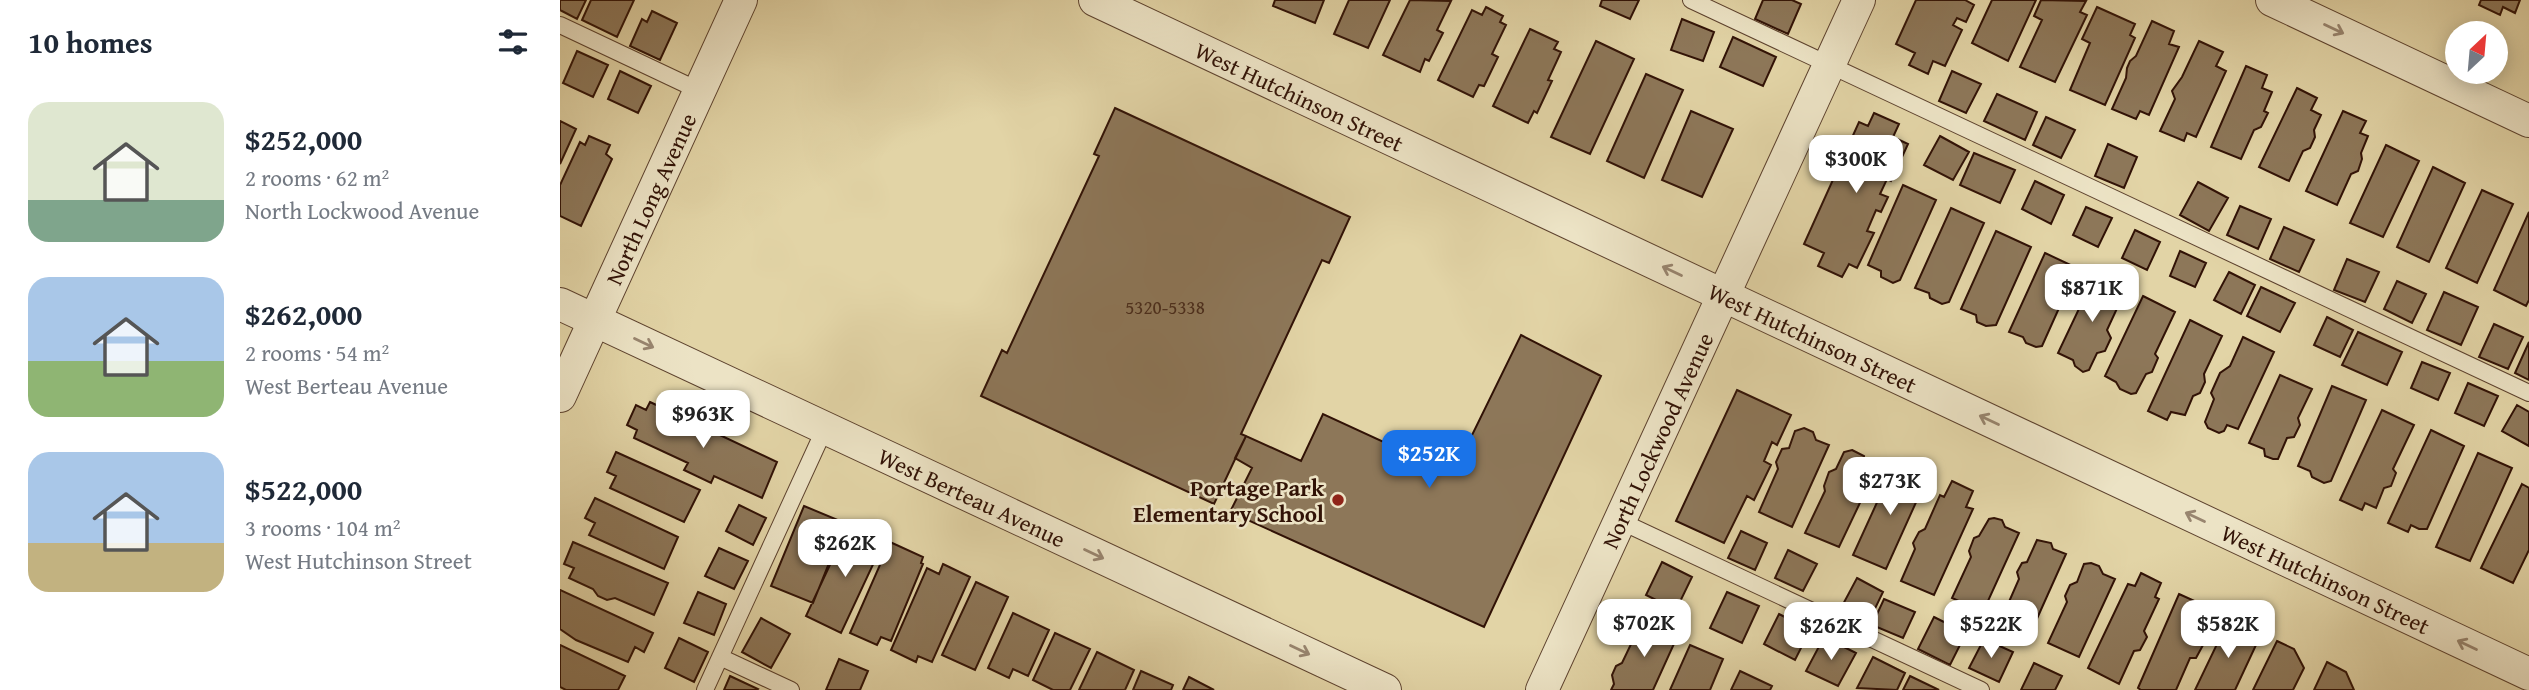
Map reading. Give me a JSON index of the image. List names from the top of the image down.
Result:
{
  "streets": {
    "street": [
      "West Hutchinson Street",
      "North Long Avenue",
      "North Lockwood Avenue",
      "West Berteau Avenue"
    ]
  },
  "crossings": [
    ["West Hutchinson Street", "North Lockwood Avenue"],
    ["North Long Avenue", "West Berteau Avenue"]
  ],
  "one_way": ["West Hutchinson Street", "West Berteau Avenue"],
  "places": ["Portage Park Elementary School"],
  "house_numbers": ["5320-5338"],
  "north": "top right",
  "page": {
    "heading": "10 homes",
    "list": [
      {
        "name": "$252,000",
        "note": "2 rooms · 62 m² · North Lockwood Avenue"
      },
      {
        "name": "$262,000",
        "note": "2 rooms · 54 m² · West Berteau Avenue"
      },
      {
        "name": "$522,000",
        "note": "3 rooms · 104 m² · West Hutchinson Street"
      }
    ],
    "price": [
      "$300K",
      "$871K",
      "$963K",
      "$252K",
      "$273K",
      "$262K",
      "$702K",
      "$522K",
      "$582K",
      "$262K"
    ]
  }
}
